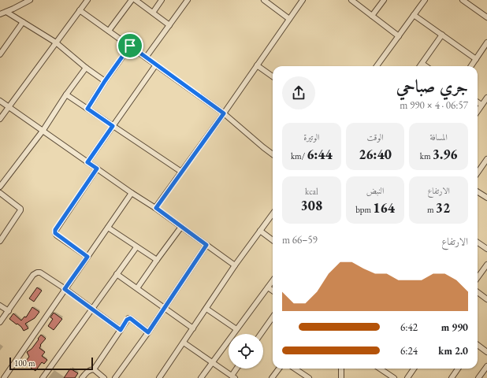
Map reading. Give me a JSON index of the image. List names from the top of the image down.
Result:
{
  "scale_bar": "100 m",
  "page": {
    "heading": ["جري صباحي", "06:57 · 4 × 990 m"],
    "stats": [
      ["المسافة", "3.96 km"],
      ["الوقت", "26:40"],
      ["الوتيرة", "6:44 /km"],
      ["الارتفاع", "32 m"],
      ["النبض", "164 bpm"],
      ["kcal", "308"]
    ],
    "chart": ["الارتفاع", "59–66 m"],
    "list": [
      {
        "name": "990 m",
        "note": "6:42"
      },
      {
        "name": "2.0 km",
        "note": "6:24"
      }
    ],
    "scale": "100 m"
  }
}
